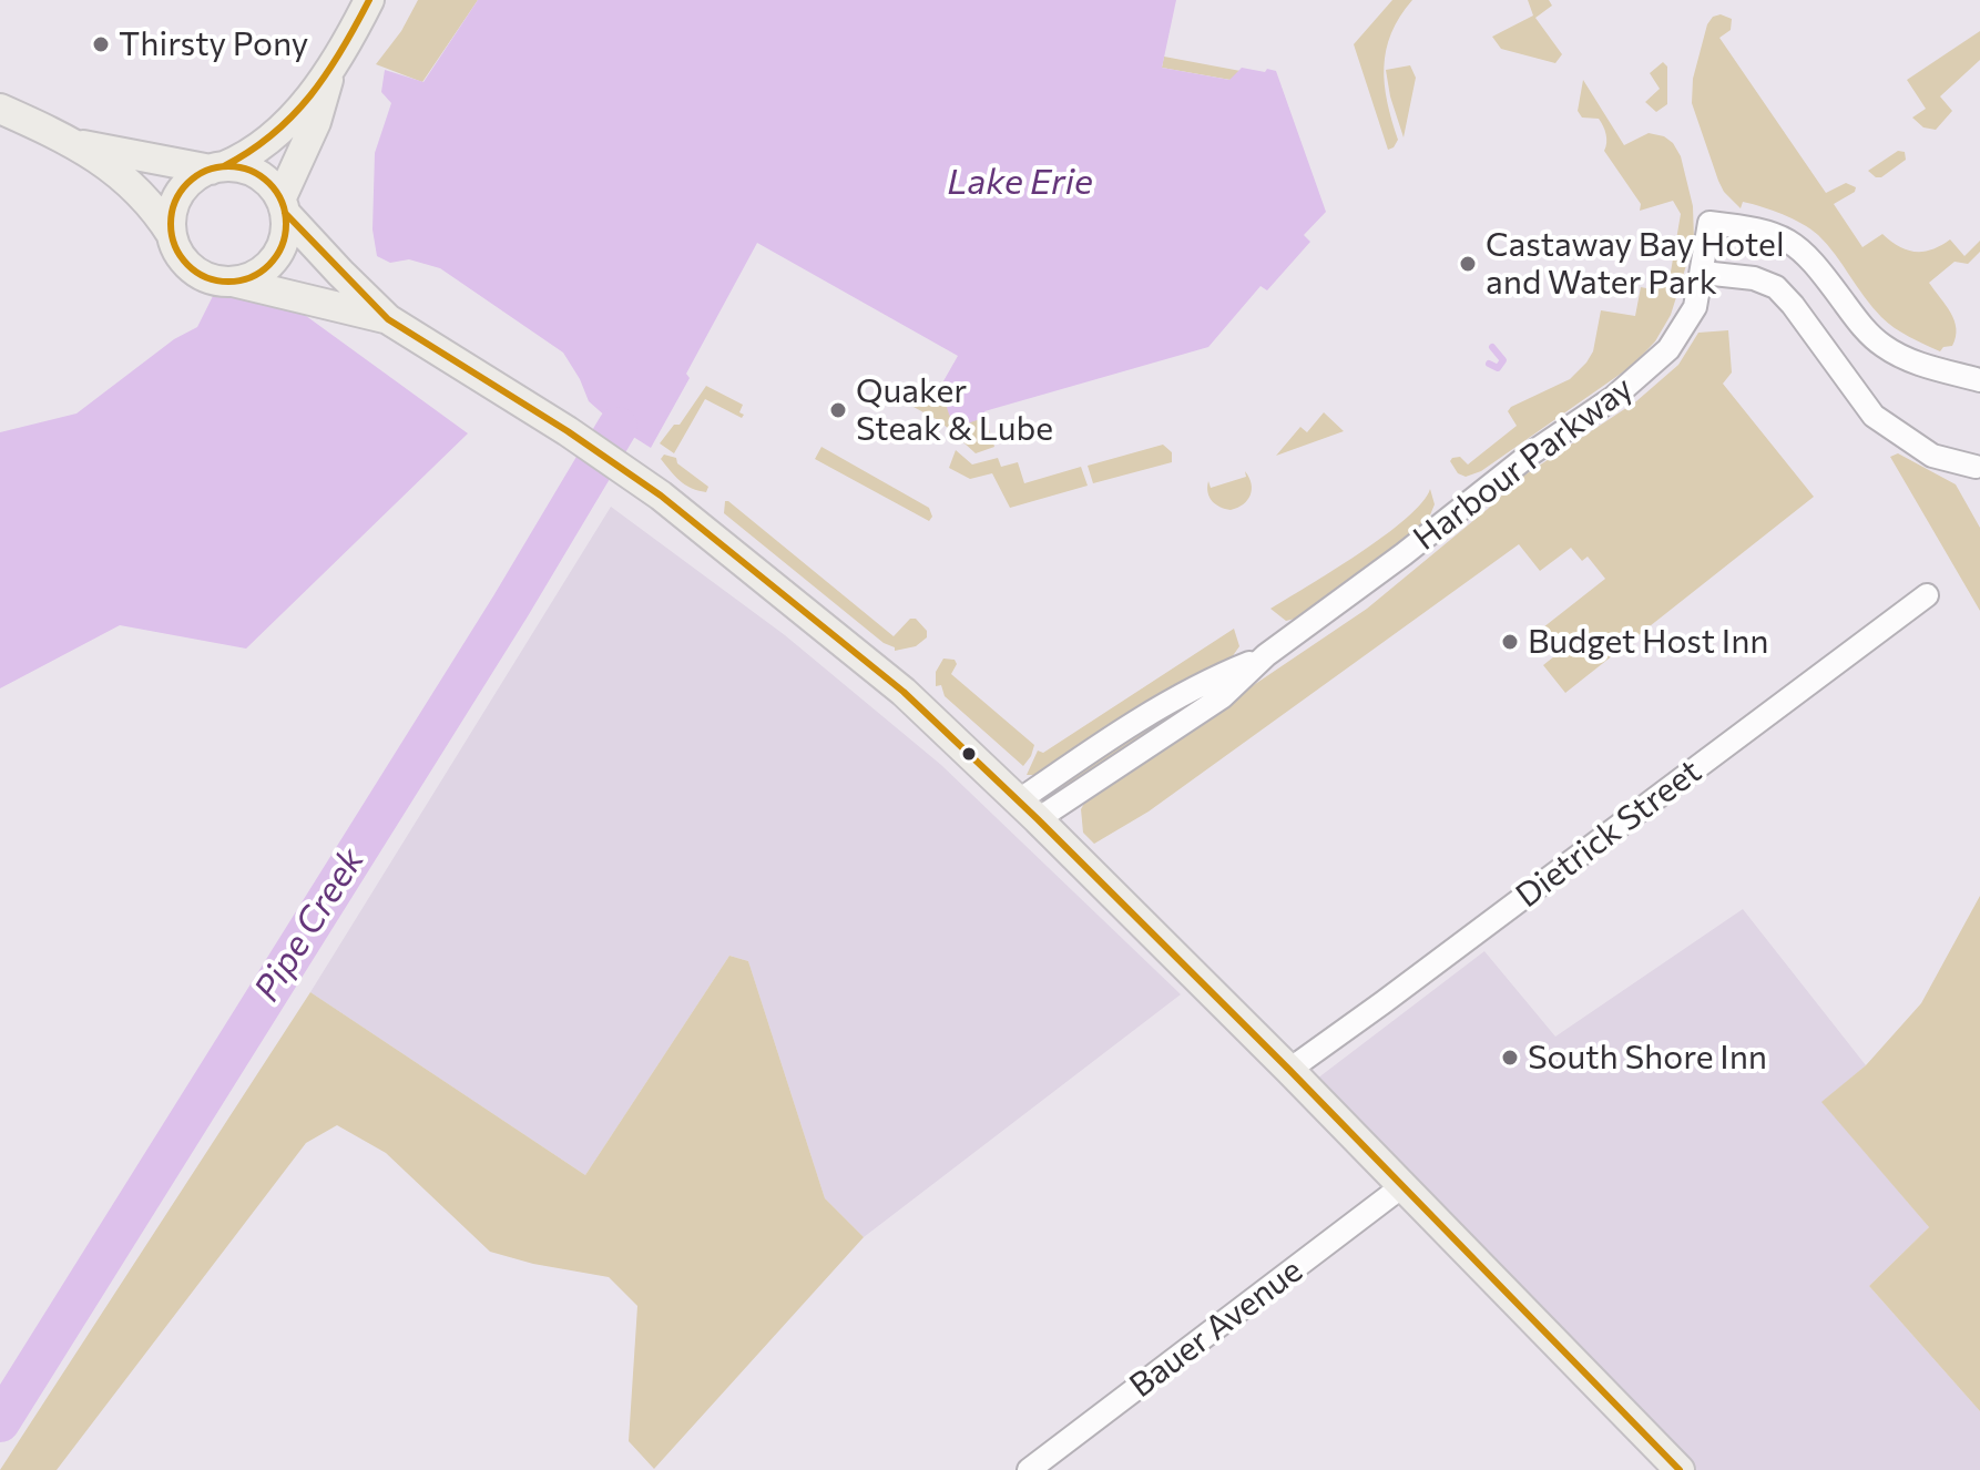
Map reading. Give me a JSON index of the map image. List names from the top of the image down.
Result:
{
  "streets": {
    "street": ["Harbour Parkway", "Dietrick Street", "Bauer Avenue"]
  },
  "water": ["Lake Erie", "Pipe Creek"],
  "places": [
    "Thirsty Pony",
    "Castaway Bay Hotel and Water Park",
    "Quaker Steak & Lube",
    "Budget Host Inn",
    "South Shore Inn"
  ]
}
